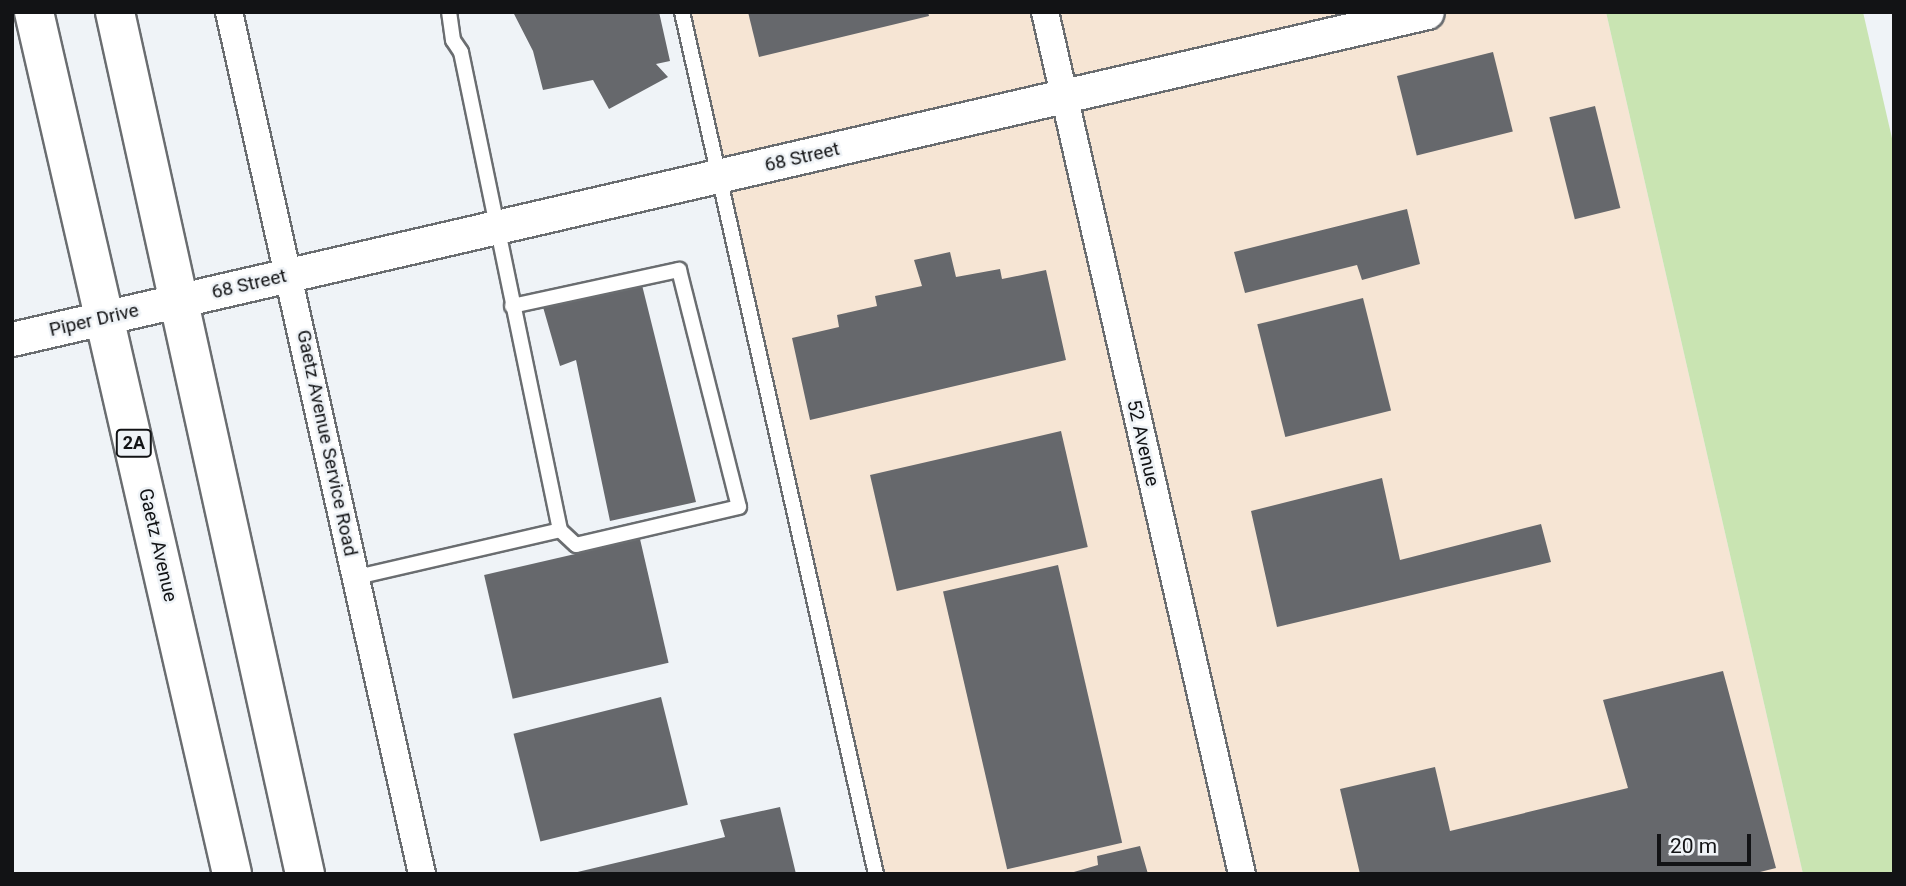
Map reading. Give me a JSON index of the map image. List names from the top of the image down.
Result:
{
  "streets": {
    "main road": ["2A", "Gaetz Avenue"],
    "street": [
      "68 Street",
      "Piper Drive",
      "Gaetz Avenue Service Road",
      "52 Avenue"
    ]
  },
  "crossings": [
    ["68 Street", "Piper Drive"],
    ["68 Street", "Gaetz Avenue Service Road"],
    ["68 Street", "52 Avenue"],
    ["Piper Drive", "Gaetz Avenue"]
  ],
  "scale_bar": "20 m"
}
